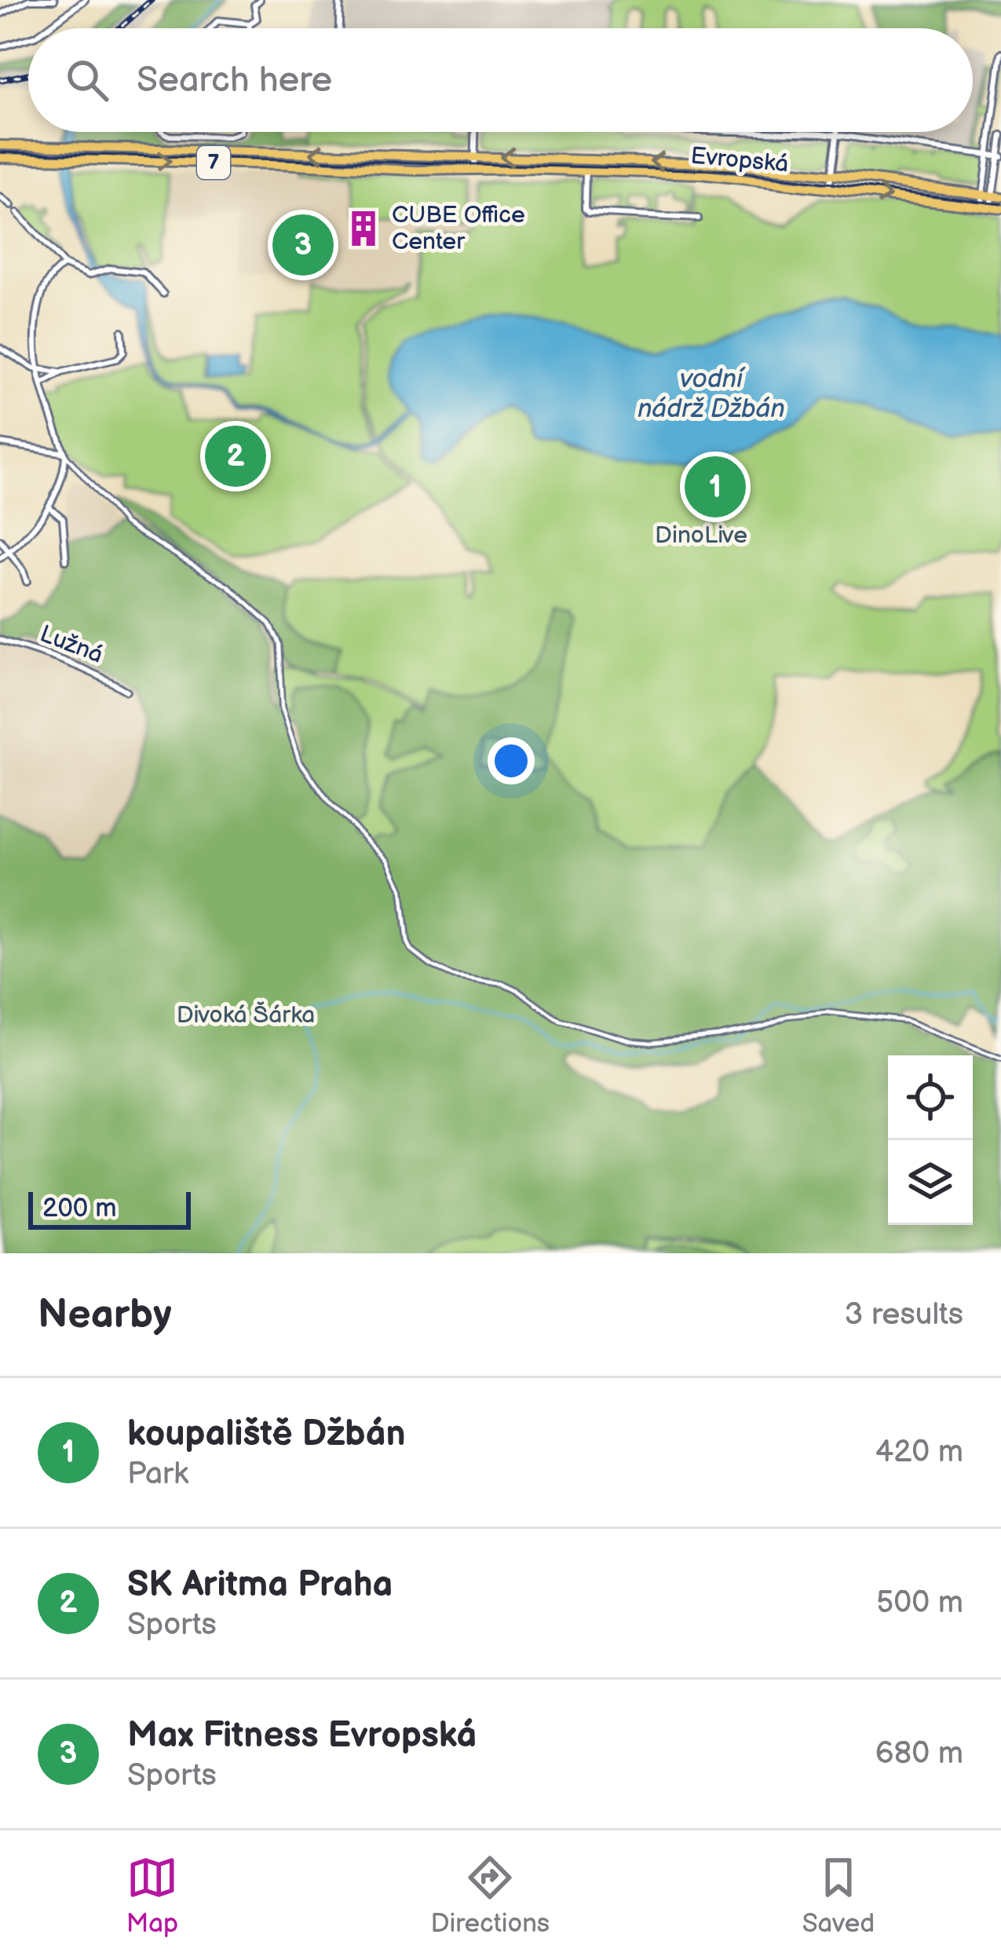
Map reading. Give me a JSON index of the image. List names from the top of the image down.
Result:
{
  "streets": {
    "main road": ["Evropská", "7"],
    "street": ["Lužná"]
  },
  "water": ["vodní nádrž Džbán"],
  "parks": ["DinoLive", "Divoká Šárka"],
  "places": {
    "building": ["CUBE Office Center"]
  },
  "scale_bar": "200 m",
  "page": {
    "search": "Search here",
    "pins": ["3", "2", "1"],
    "scale": "200 m",
    "heading": ["Nearby", "3 results"],
    "list": [
      {
        "mark": "1",
        "name": "koupaliště Džbán",
        "note": "Park",
        "value": "420 m"
      },
      {
        "mark": "2",
        "name": "SK Aritma Praha",
        "note": "Sports",
        "value": "500 m"
      },
      {
        "mark": "3",
        "name": "Max Fitness Evropská",
        "note": "Sports",
        "value": "680 m"
      }
    ],
    "nav": ["Map", "Directions", "Saved"]
  }
}
